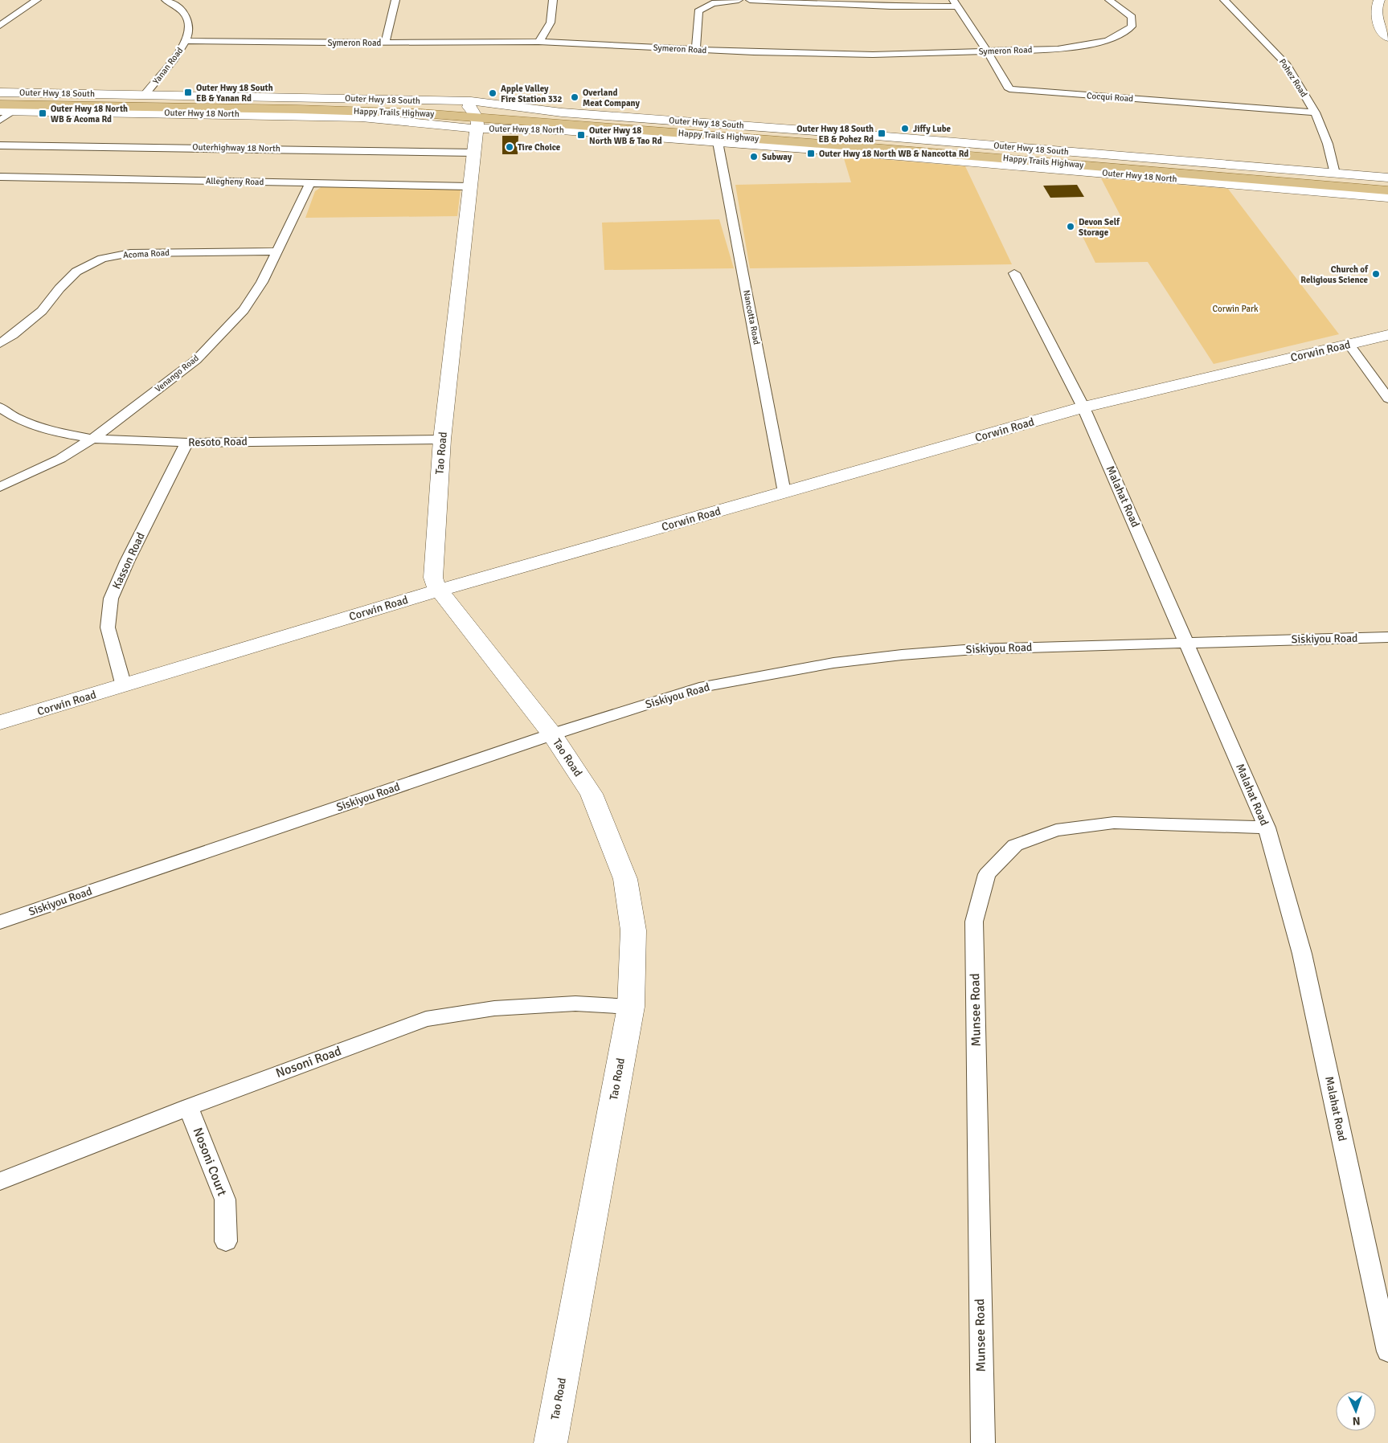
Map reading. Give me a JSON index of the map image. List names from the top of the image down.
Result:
{
  "streets": {
    "main road": ["Happy Trails Highway"],
    "street": [
      "Symeron Road",
      "Yanan Road",
      "Pohez Road",
      "Outer Hwy 18 South",
      "Cocqui Road",
      "Outer Hwy 18 North",
      "Outerhighway 18 North",
      "Allegheny Road",
      "Acoma Road",
      "Nancotta Road",
      "Corwin Road",
      "Venango Road",
      "Resoto Road",
      "Tao Road",
      "Malahat Road",
      "Kasson Road",
      "Siskiyou Road",
      "Munsee Road",
      "Nosoni Road",
      "Nosoni Court"
    ]
  },
  "crossings": [
    ["Symeron Road", "Yanan Road"],
    ["Symeron Road", "Cocqui Road"],
    ["Yanan Road", "Outer Hwy 18 South"],
    ["Pohez Road", "Outer Hwy 18 South"],
    ["Pohez Road", "Cocqui Road"],
    ["Outer Hwy 18 South", "Happy Trails Highway"],
    ["Outer Hwy 18 South", "Outer Hwy 18 North"],
    ["Outer Hwy 18 South", "Tao Road"],
    ["Happy Trails Highway", "Outer Hwy 18 North"],
    ["Happy Trails Highway", "Tao Road"],
    ["Outer Hwy 18 North", "Nancotta Road"],
    ["Outer Hwy 18 North", "Tao Road"],
    ["Outerhighway 18 North", "Tao Road"],
    ["Allegheny Road", "Venango Road"],
    ["Allegheny Road", "Tao Road"],
    ["Acoma Road", "Venango Road"],
    ["Nancotta Road", "Corwin Road"],
    ["Corwin Road", "Tao Road"],
    ["Corwin Road", "Malahat Road"],
    ["Corwin Road", "Kasson Road"],
    ["Venango Road", "Resoto Road"],
    ["Resoto Road", "Tao Road"],
    ["Resoto Road", "Kasson Road"],
    ["Tao Road", "Siskiyou Road"],
    ["Tao Road", "Nosoni Road"],
    ["Malahat Road", "Siskiyou Road"],
    ["Malahat Road", "Munsee Road"],
    ["Nosoni Road", "Nosoni Court"]
  ],
  "parks": ["Corwin Park"],
  "places": {
    "transit": [
      "Outer Hwy 18 South EB & Yanan Rd",
      "Outer Hwy 18 North WB & Acoma Rd",
      "Outer Hwy 18 South EB & Pohez Rd",
      "Outer Hwy 18 North WB & Tao Rd",
      "Outer Hwy 18 North WB & Nancotta Rd"
    ],
    "other": [
      "Apple Valley Fire Station 332",
      "Overland Meat Company",
      "Jiffy Lube",
      "Tire Choice",
      "Subway",
      "Devon Self Storage",
      "Church of Religious Science"
    ]
  },
  "north": "bottom"
}
